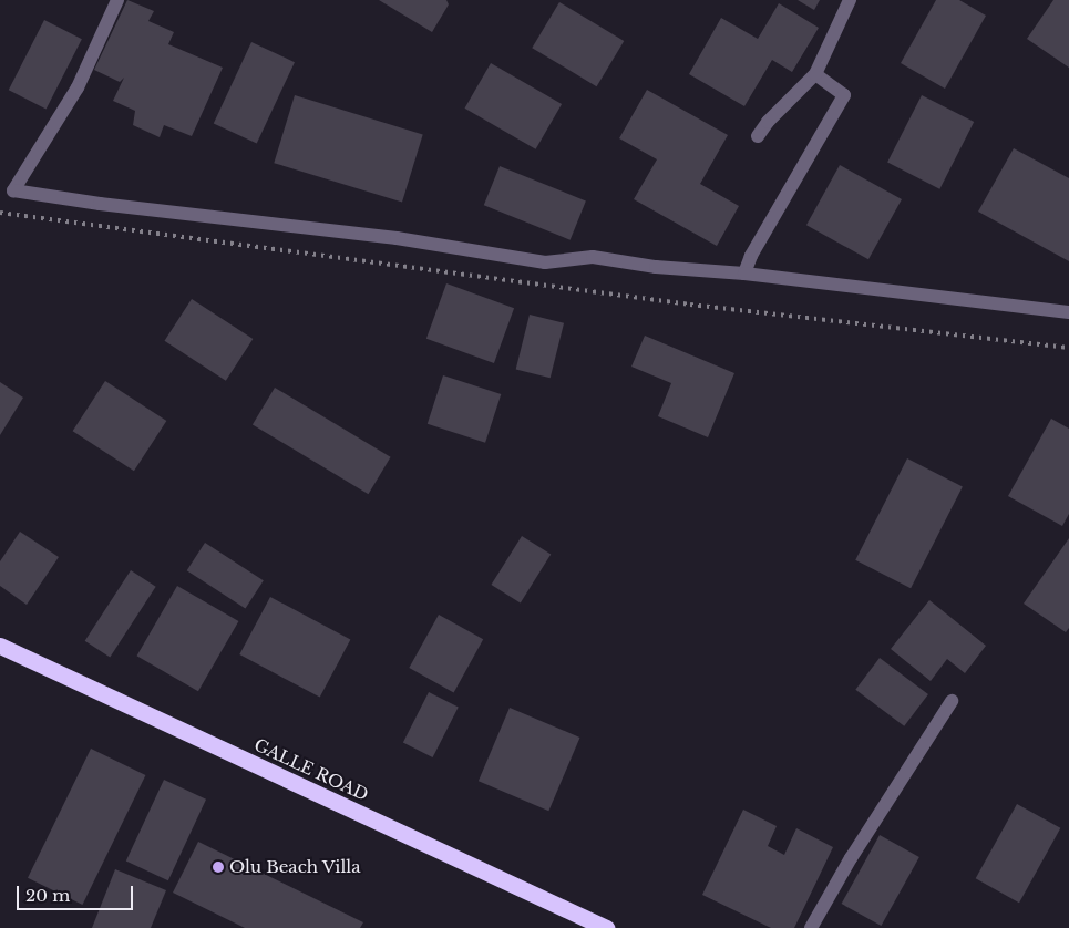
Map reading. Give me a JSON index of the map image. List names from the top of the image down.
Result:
{
  "streets": {
    "highway": ["GALLE ROAD"]
  },
  "places": ["Olu Beach Villa"],
  "scale_bar": "20 m"
}
